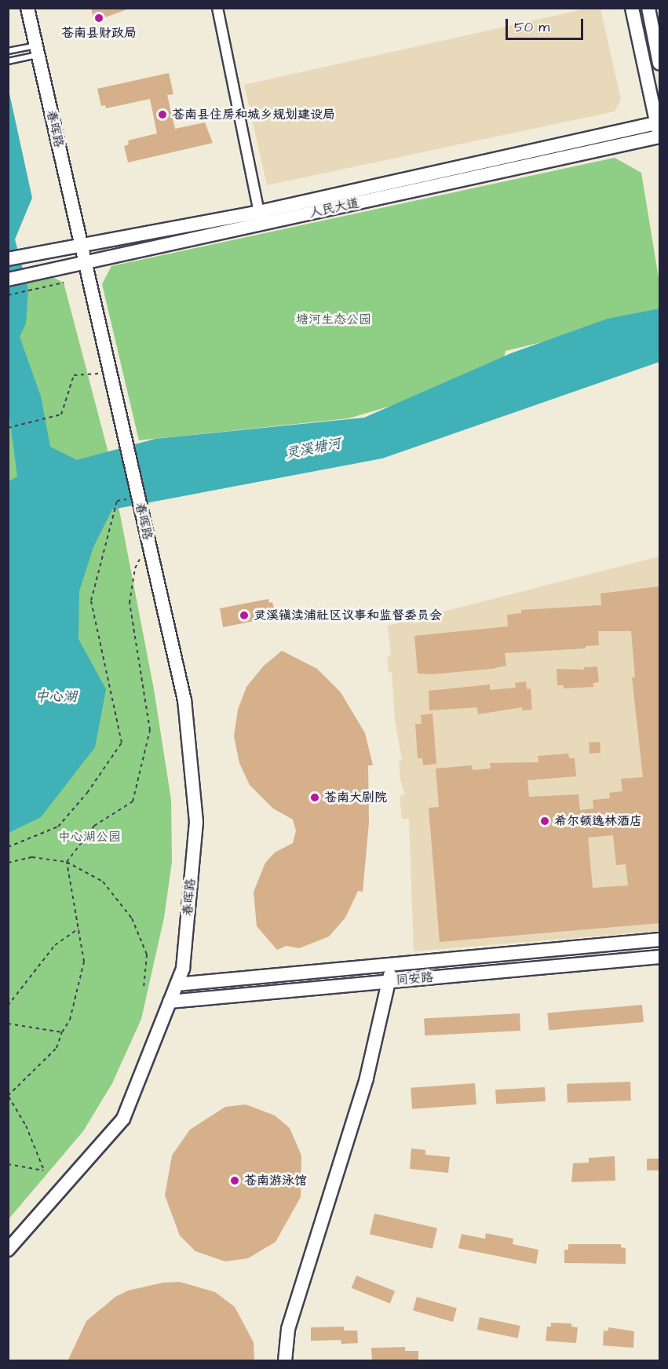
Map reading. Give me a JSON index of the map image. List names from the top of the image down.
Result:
{
  "streets": {
    "street": ["春晖路", "人民大道", "同安路"]
  },
  "crossings": [
    ["春晖路", "人民大道"],
    ["春晖路", "同安路"]
  ],
  "water": ["灵溪塘河", "中心湖"],
  "parks": ["塘河生态公园", "中心湖公园"],
  "places": [
    "苍南县财政局",
    "苍南县住房和城乡规划建设局",
    "灵溪镇渎浦社区议事和监督委员会",
    "苍南大剧院",
    "希尔顿逸林酒店",
    "苍南游泳馆"
  ],
  "scale_bar": "50 m"
}
